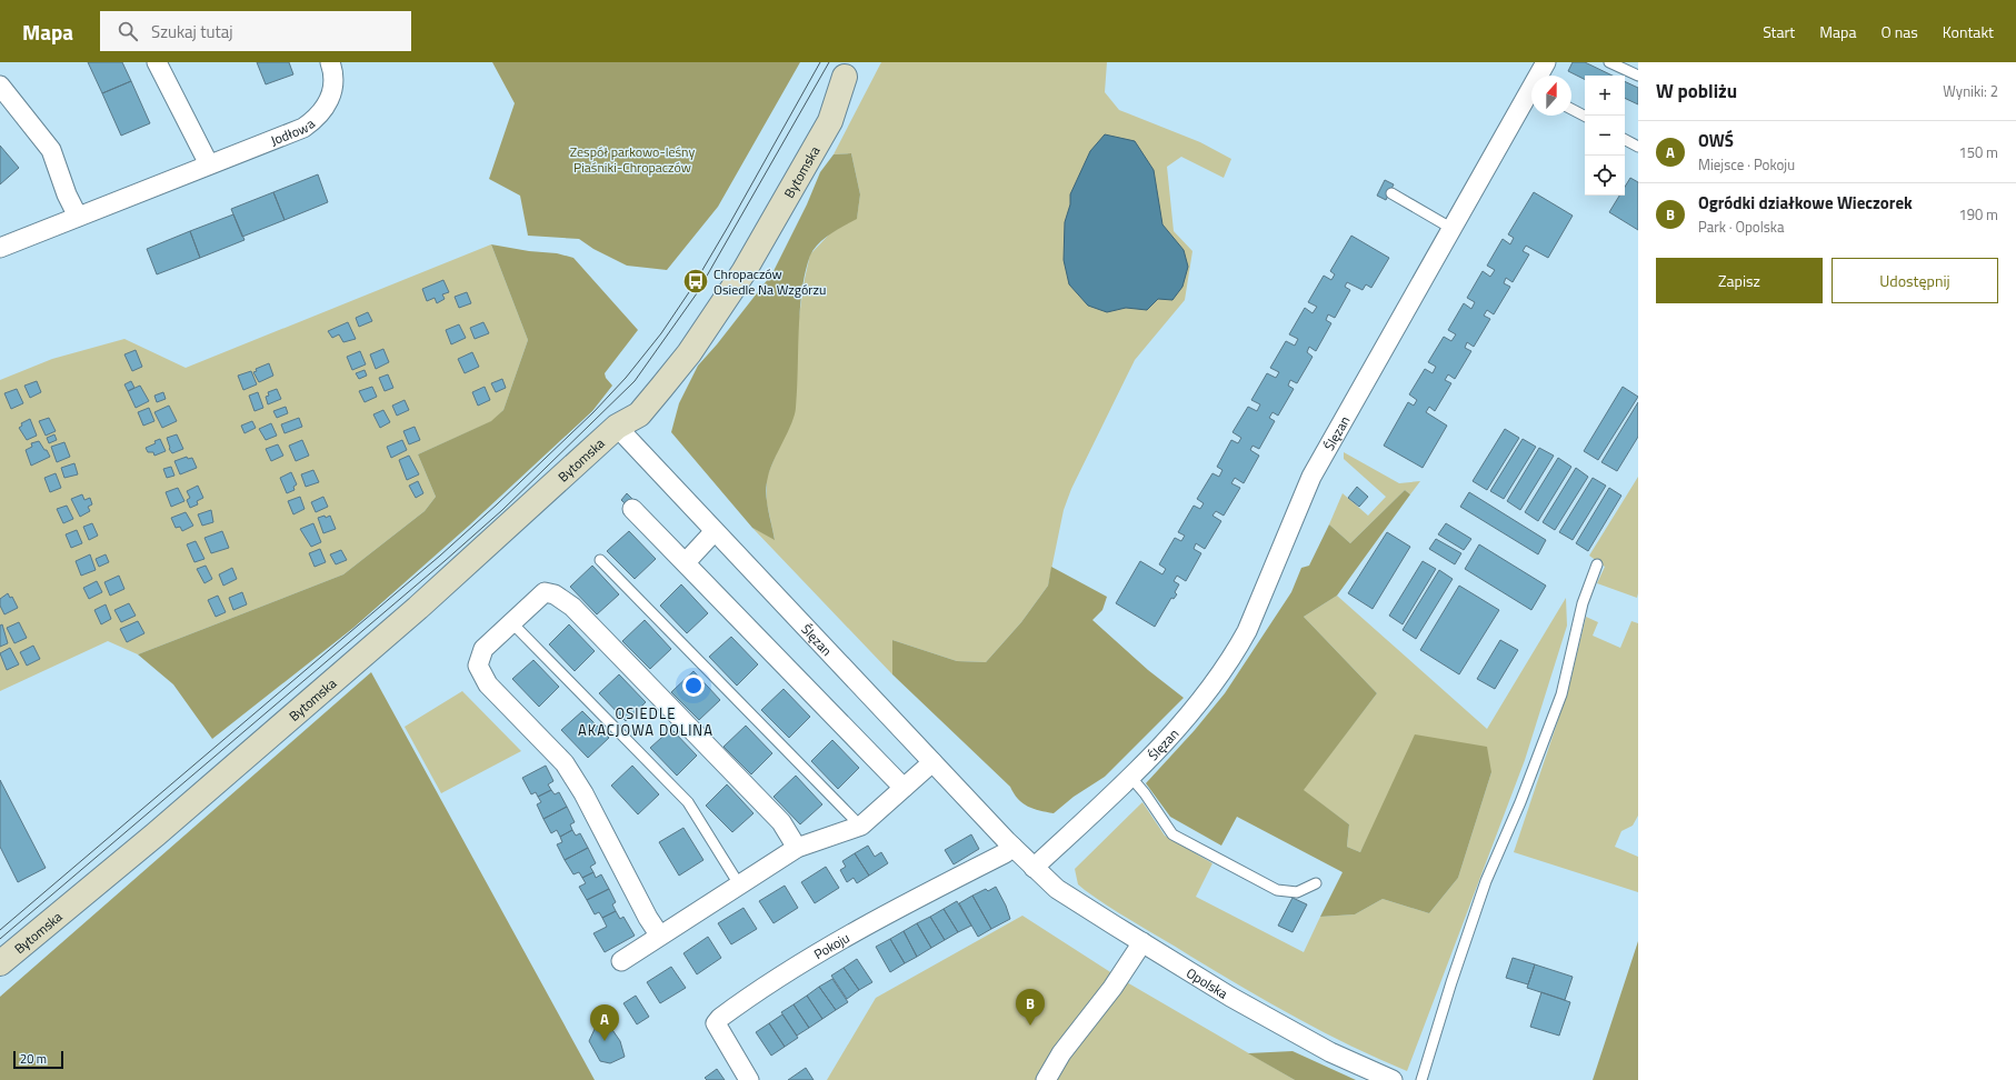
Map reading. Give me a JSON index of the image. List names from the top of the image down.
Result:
{
  "streets": {
    "main road": ["Bytomska"],
    "street": [
      "Jodłowa",
      "Ślęzan",
      "Pokoju",
      "Opolska"
    ]
  },
  "crossings": [
    ["Bytomska", "Ślęzan"],
    ["Ślęzan", "Pokoju"],
    ["Ślęzan", "Opolska"]
  ],
  "districts": ["OSIEDLE AKACJOWA DOLINA"],
  "parks": ["Zespół parkowo-leśny Piaśniki-Chropaczów"],
  "places": {
    "bus stop": ["Chropaczów Osiedle Na Wzgórzu"]
  },
  "scale_bar": "20 m",
  "north": "top",
  "page": {
    "header": "Mapa",
    "search": "Szukaj tutaj",
    "nav": [
      "Start",
      "Mapa",
      "O nas",
      "Kontakt"
    ],
    "heading": ["W pobliżu", "Wyniki: 2"],
    "map_buttons": ["+", "−"],
    "list": [
      {
        "mark": "A",
        "name": "OWŚ",
        "note": "Miejsce · Pokoju",
        "value": "150 m"
      },
      {
        "mark": "B",
        "name": "Ogródki działkowe Wieczorek",
        "note": "Park · Opolska",
        "value": "190 m"
      }
    ],
    "buttons": ["Zapisz", "Udostępnij"],
    "pins": ["B", "A"],
    "scale": "20 m"
  }
}
